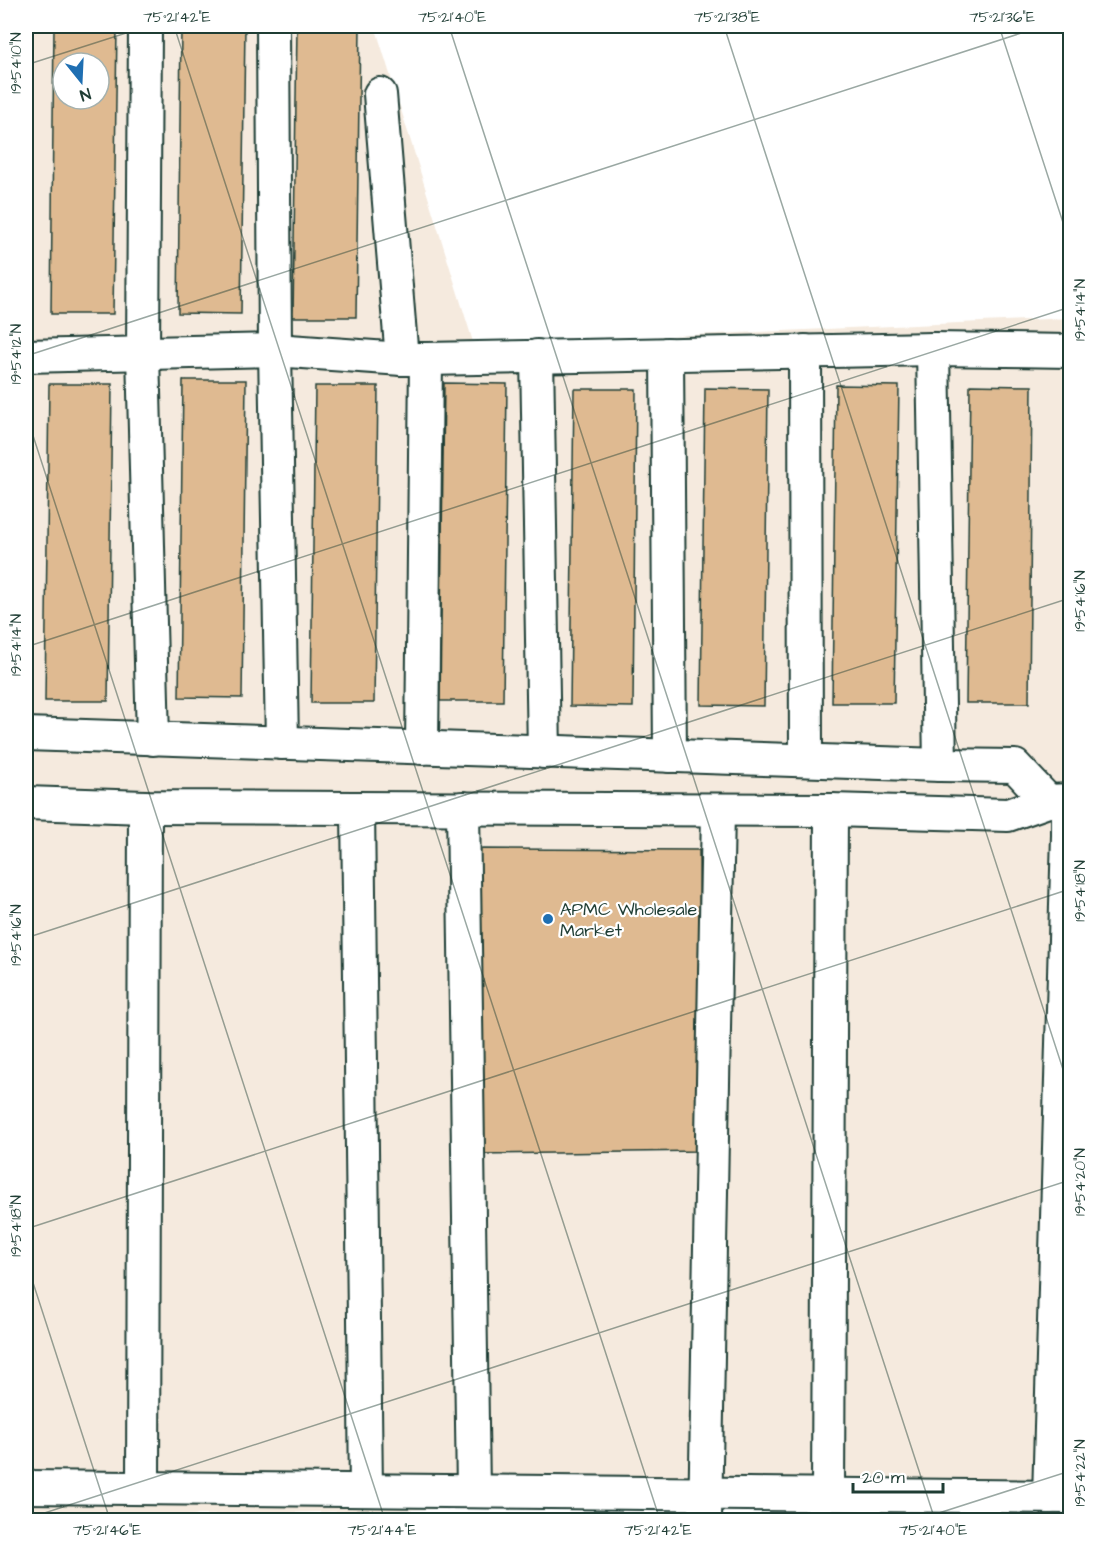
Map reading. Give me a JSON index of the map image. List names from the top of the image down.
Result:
{
  "places": ["APMC Wholesale Market"],
  "scale_bar": "20 m",
  "north": "bottom",
  "coordinates": [
    "75°21'42\"E",
    "75°21'40\"E",
    "75°21'38\"E",
    "75°21'36\"E",
    "19°54'10\"N",
    "19°54'14\"N",
    "19°54'12\"N",
    "19°54'16\"N",
    "19°54'18\"N",
    "19°54'20\"N",
    "19°54'22\"N",
    "75°21'46\"E",
    "75°21'44\"E"
  ]
}
